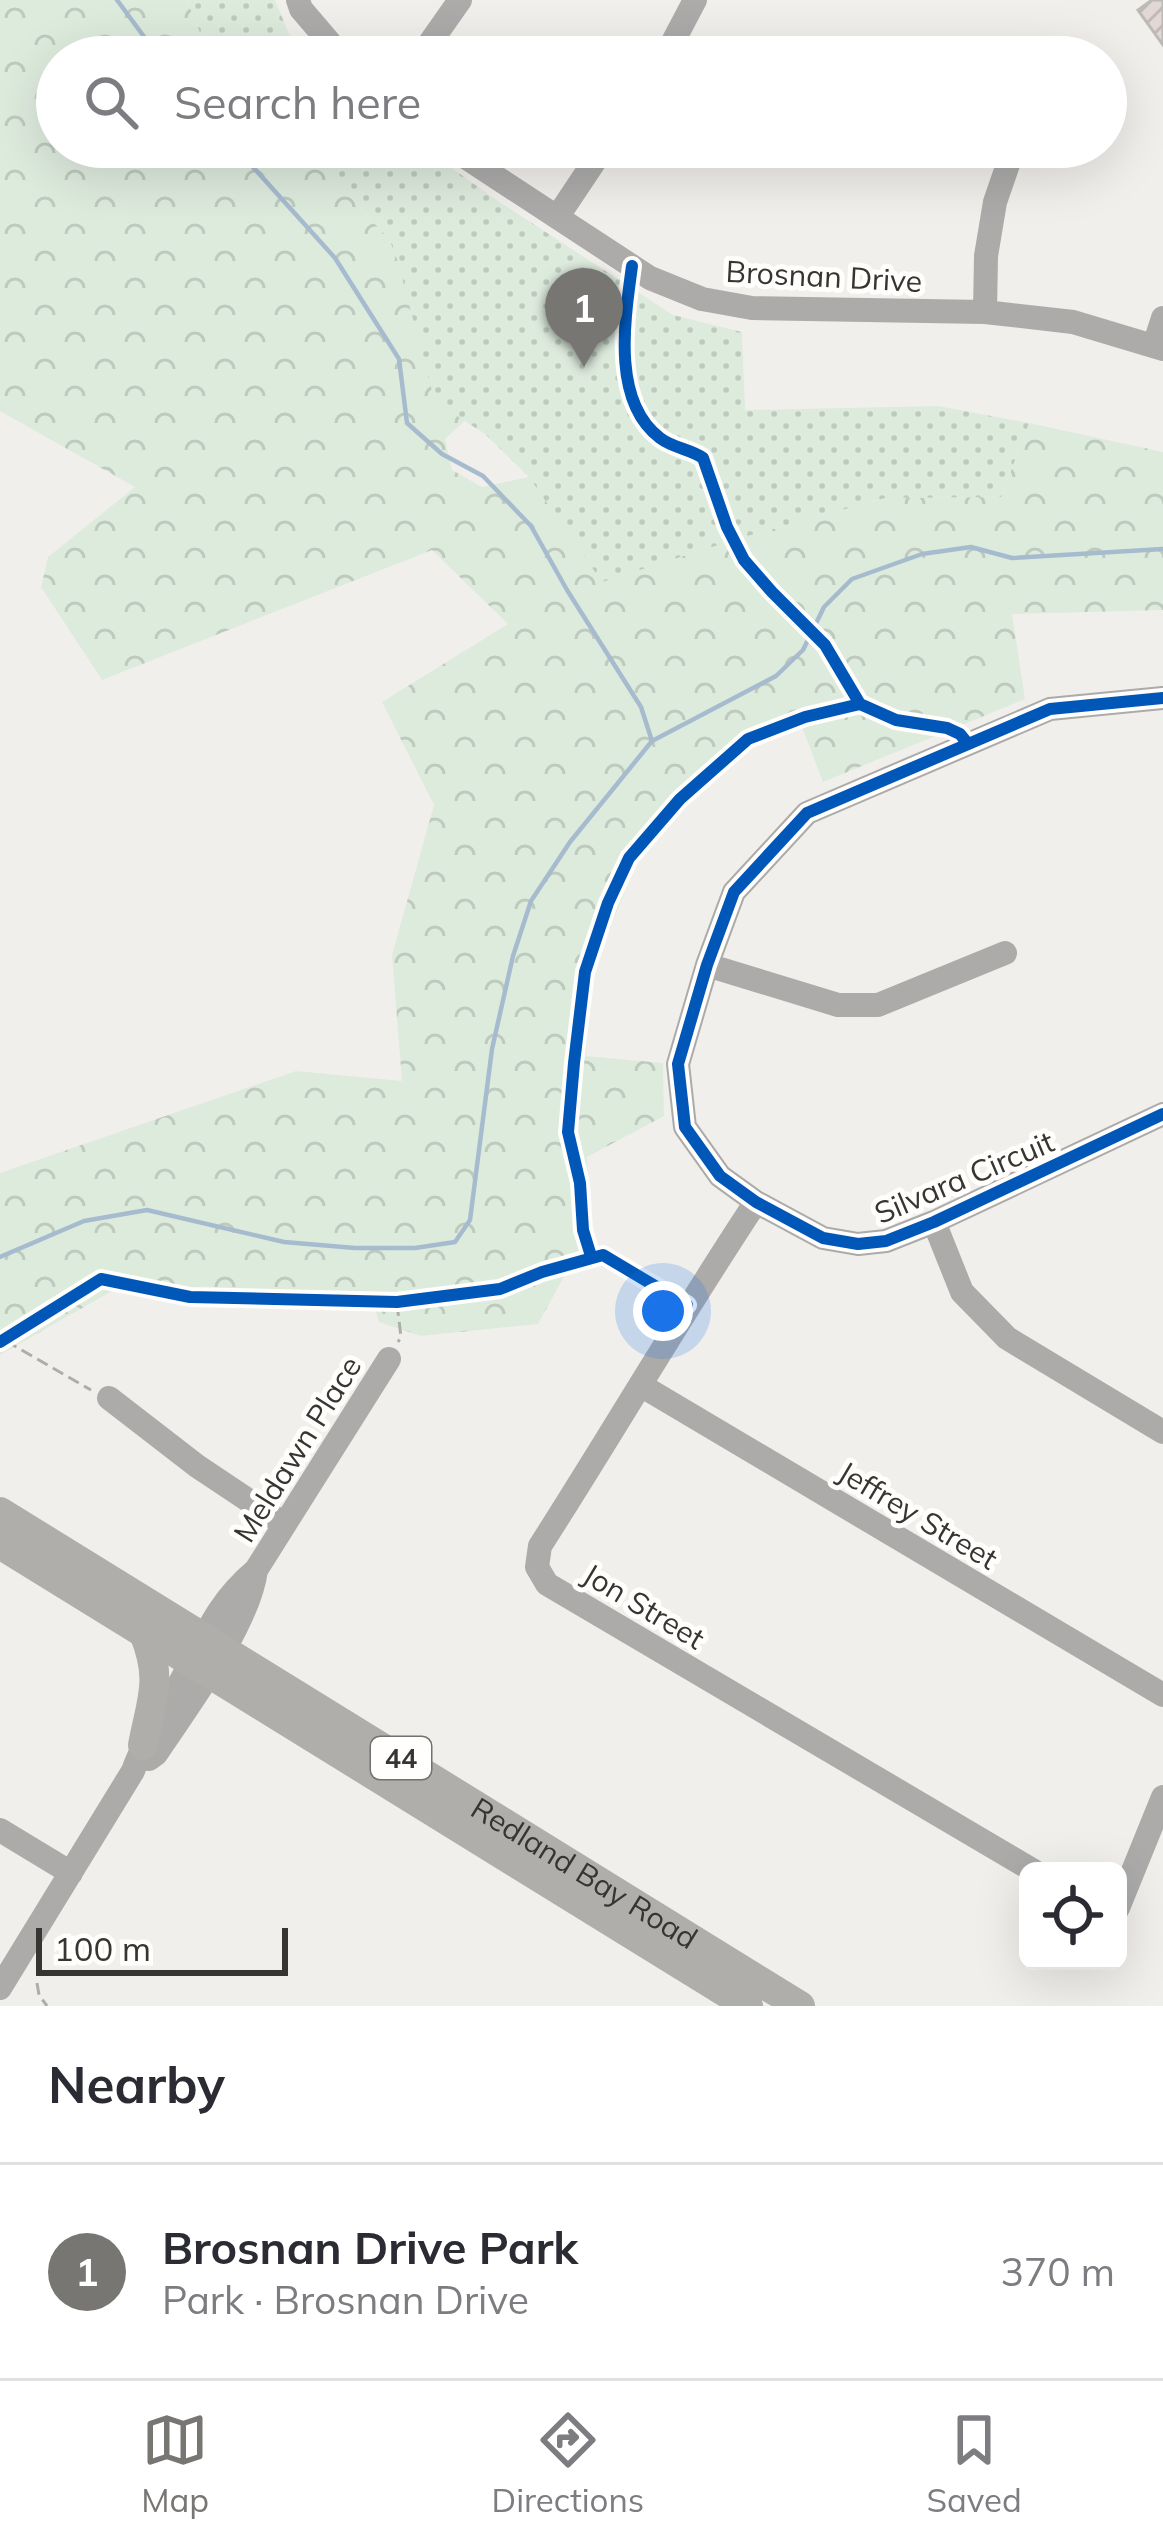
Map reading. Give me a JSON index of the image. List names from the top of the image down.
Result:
{
  "streets": {
    "main road": ["44", "Redland Bay Road"],
    "street": [
      "Brosnan Drive",
      "Silvara Circuit",
      "Meldawn Place",
      "Jeffrey Street",
      "Jon Street"
    ]
  },
  "crossings": [
    ["Silvara Circuit", "Jon Street"],
    ["Meldawn Place", "Redland Bay Road"],
    ["Jeffrey Street", "Jon Street"]
  ],
  "scale_bar": "100 m",
  "page": {
    "search": "Search here",
    "pins": "1",
    "scale": "100 m",
    "heading": "Nearby",
    "list": [
      {
        "mark": "1",
        "name": "Brosnan Drive Park",
        "note": "Park · Brosnan Drive",
        "value": "370 m"
      }
    ],
    "nav": ["Map", "Directions", "Saved"]
  }
}
